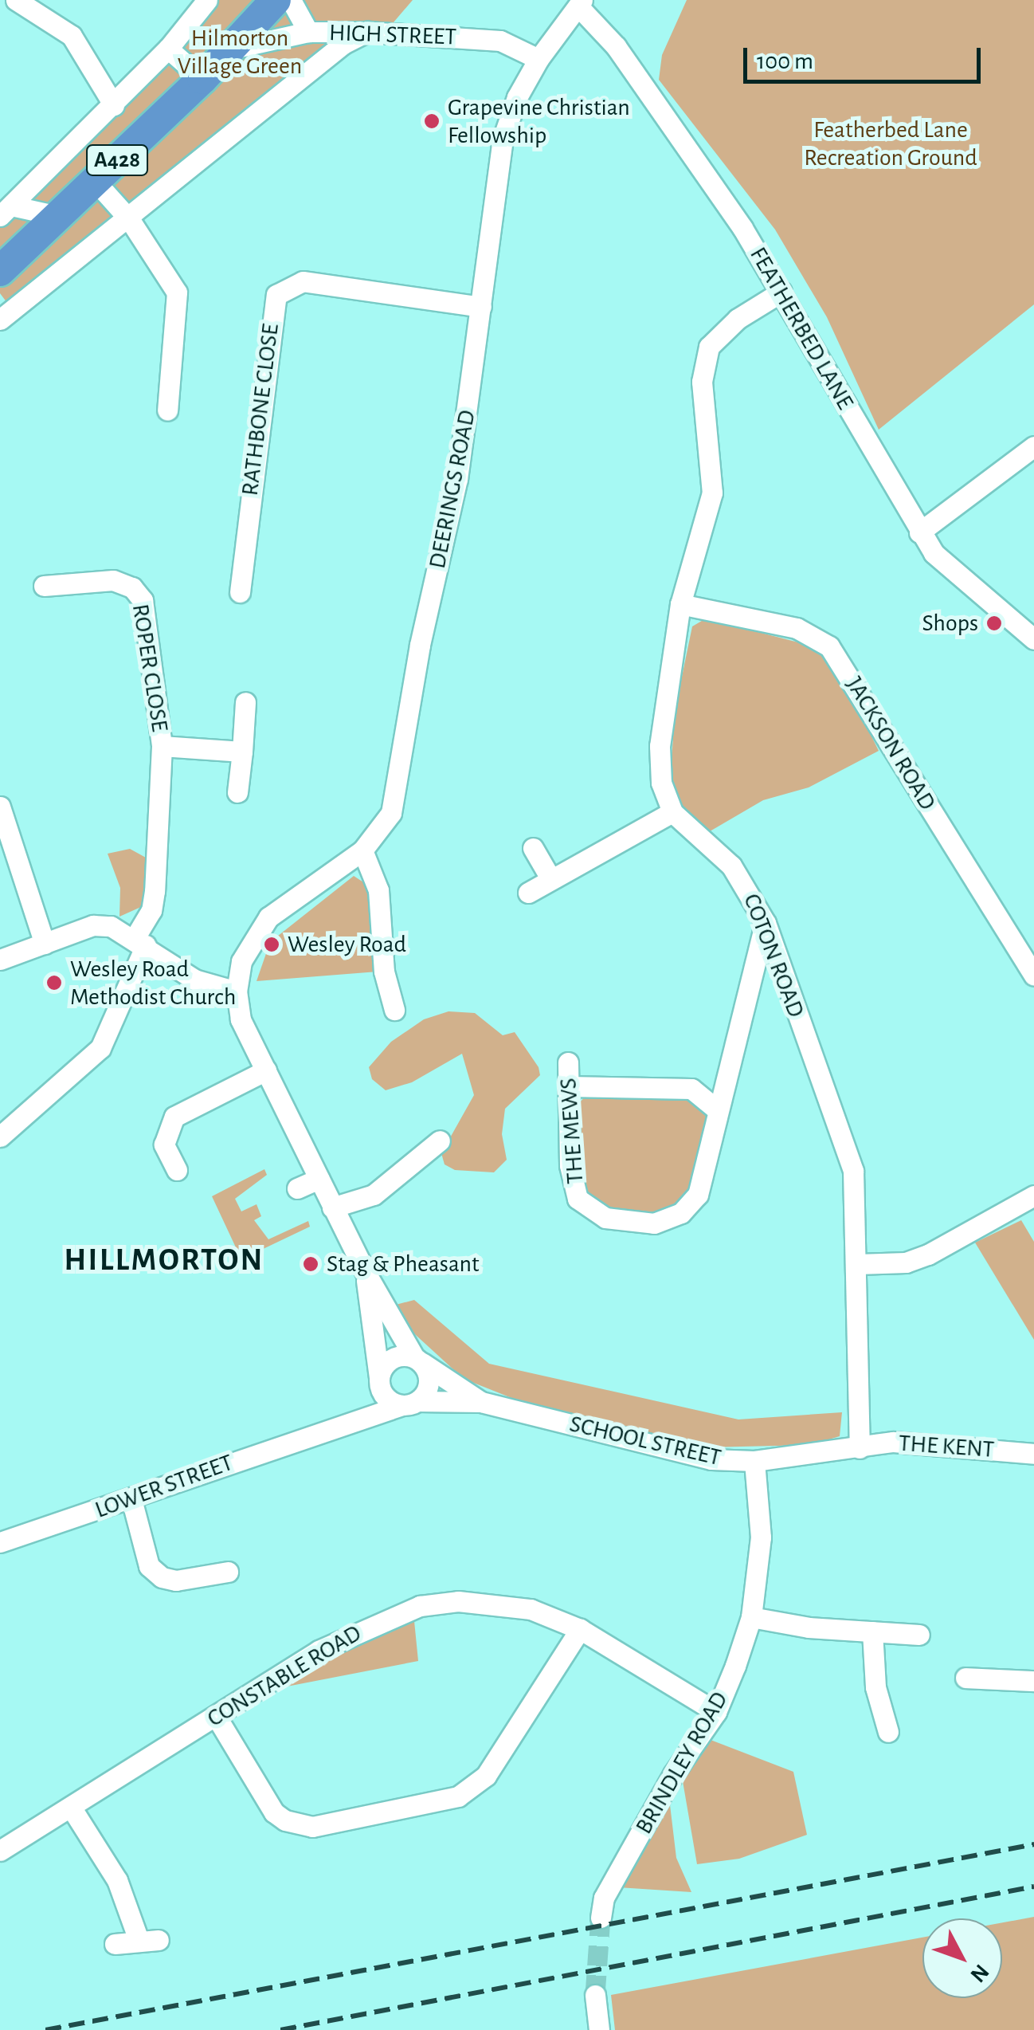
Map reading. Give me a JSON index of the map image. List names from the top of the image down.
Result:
{
  "streets": {
    "highway": ["A428"],
    "street": [
      "HIGH STREET",
      "FEATHERBED LANE",
      "RATHBONE CLOSE",
      "DEERINGS ROAD",
      "ROPER CLOSE",
      "JACKSON ROAD",
      "COTON ROAD",
      "THE MEWS",
      "SCHOOL STREET",
      "THE KENT",
      "LOWER STREET",
      "CONSTABLE ROAD",
      "BRINDLEY ROAD"
    ]
  },
  "crossings": [
    ["HIGH STREET", "A428"],
    ["HIGH STREET", "DEERINGS ROAD"],
    ["FEATHERBED LANE", "DEERINGS ROAD"],
    ["RATHBONE CLOSE", "DEERINGS ROAD"],
    ["DEERINGS ROAD", "SCHOOL STREET"],
    ["COTON ROAD", "SCHOOL STREET"],
    ["COTON ROAD", "THE KENT"],
    ["SCHOOL STREET", "THE KENT"],
    ["SCHOOL STREET", "LOWER STREET"],
    ["SCHOOL STREET", "BRINDLEY ROAD"],
    ["CONSTABLE ROAD", "BRINDLEY ROAD"]
  ],
  "districts": ["HILLMORTON"],
  "parks": ["Hilmorton Village Green", "Featherbed Lane Recreation Ground"],
  "places": [
    "Grapevine Christian Fellowship",
    "Shops",
    "Wesley Road",
    "Wesley Road Methodist Church",
    "Stag & Pheasant"
  ],
  "scale_bar": "100 m",
  "north": "bottom right"
}
